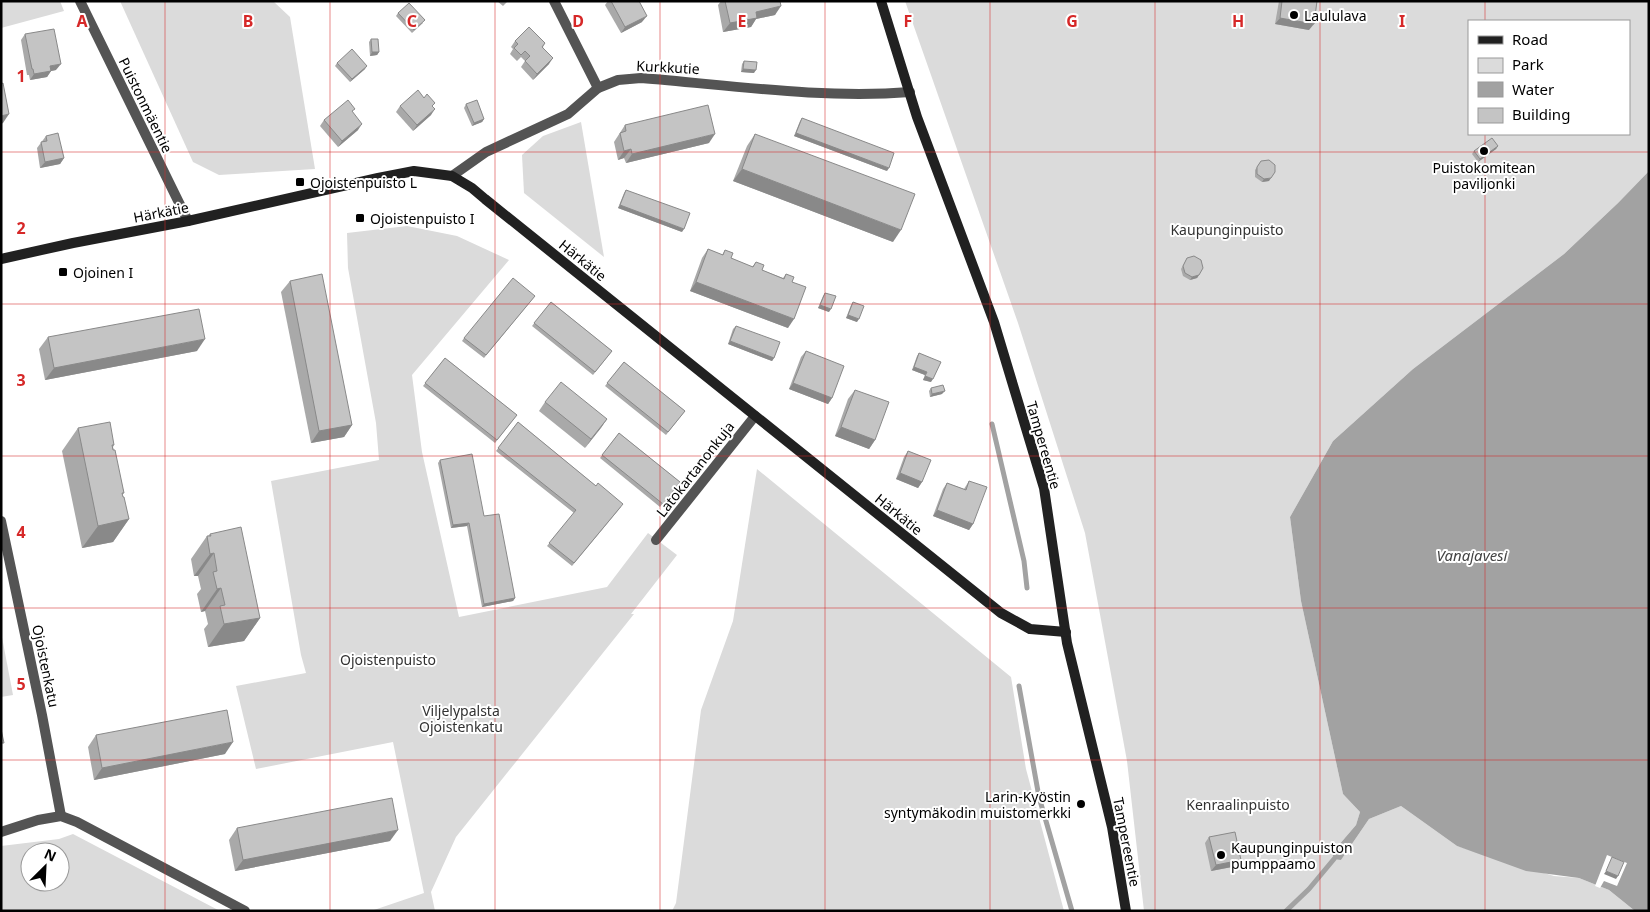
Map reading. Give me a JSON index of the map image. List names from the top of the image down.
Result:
{
  "streets": {
    "main road": ["Härkätie", "Tampereentie"],
    "street": [
      "Kurkkutie",
      "Puistonmäentie",
      "Latokartanonkuja",
      "Ojoistenkatu"
    ]
  },
  "crossings": [
    ["Kurkkutie", "Härkätie"],
    ["Kurkkutie", "Tampereentie"],
    ["Puistonmäentie", "Härkätie"],
    ["Härkätie", "Tampereentie"],
    ["Härkätie", "Latokartanonkuja"]
  ],
  "water": ["Vanajavesi"],
  "parks": [
    "Kaupunginpuisto",
    "Ojoistenpuisto",
    "Viljelypalsta Ojoistenkatu",
    "Kenraalinpuisto"
  ],
  "places": {
    "other": [
      "Laululava",
      "Puistokomitean paviljonki",
      "Larin-Kyöstin syntymäkodin muistomerkki",
      "Kaupunginpuiston pumppaamo"
    ],
    "transit": ["Ojoistenpuisto L", "Ojoistenpuisto I", "Ojoinen I"]
  },
  "legend": [
    "Road",
    "Park",
    "Water",
    "Building"
  ],
  "north": "top right",
  "grid": {
    "columns": [
      "A",
      "B",
      "C",
      "D",
      "E",
      "F",
      "G",
      "H",
      "I"
    ],
    "rows": [
      "1",
      "2",
      "3",
      "4",
      "5"
    ]
  }
}
